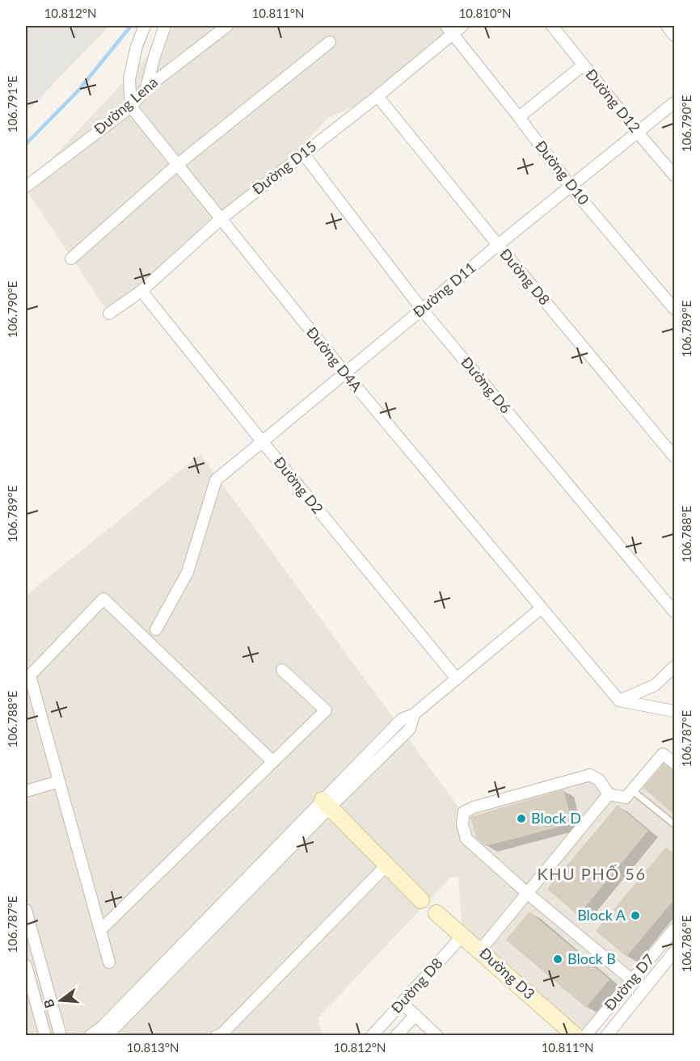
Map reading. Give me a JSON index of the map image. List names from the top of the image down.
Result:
{
  "streets": {
    "street": [
      "Đường D12",
      "Đường Lena",
      "Đường D15",
      "Đường D10",
      "Đường D8",
      "Đường D11",
      "Đường D4A",
      "Đường D6",
      "Đường D2",
      "Đường D3",
      "Đường D7"
    ]
  },
  "crossings": [
    ["Đường D12", "Đường D11"],
    ["Đường Lena", "Đường D4A"],
    ["Đường D15", "Đường D10"],
    ["Đường D15", "Đường D8"],
    ["Đường D15", "Đường D4A"],
    ["Đường D15", "Đường D6"],
    ["Đường D15", "Đường D2"],
    ["Đường D10", "Đường D11"],
    ["Đường D8", "Đường D11"],
    ["Đường D8", "Đường D3"],
    ["Đường D11", "Đường D4A"],
    ["Đường D11", "Đường D6"],
    ["Đường D11", "Đường D2"]
  ],
  "districts": ["KHU PHỐ 56"],
  "places": ["Block D", "Block A", "Block B"],
  "north": "left",
  "coordinates": [
    "10.812°N",
    "10.811°N",
    "10.810°N",
    "106.791°E",
    "106.790°E",
    "106.789°E",
    "106.788°E",
    "106.787°E",
    "106.786°E",
    "10.813°N"
  ]
}
